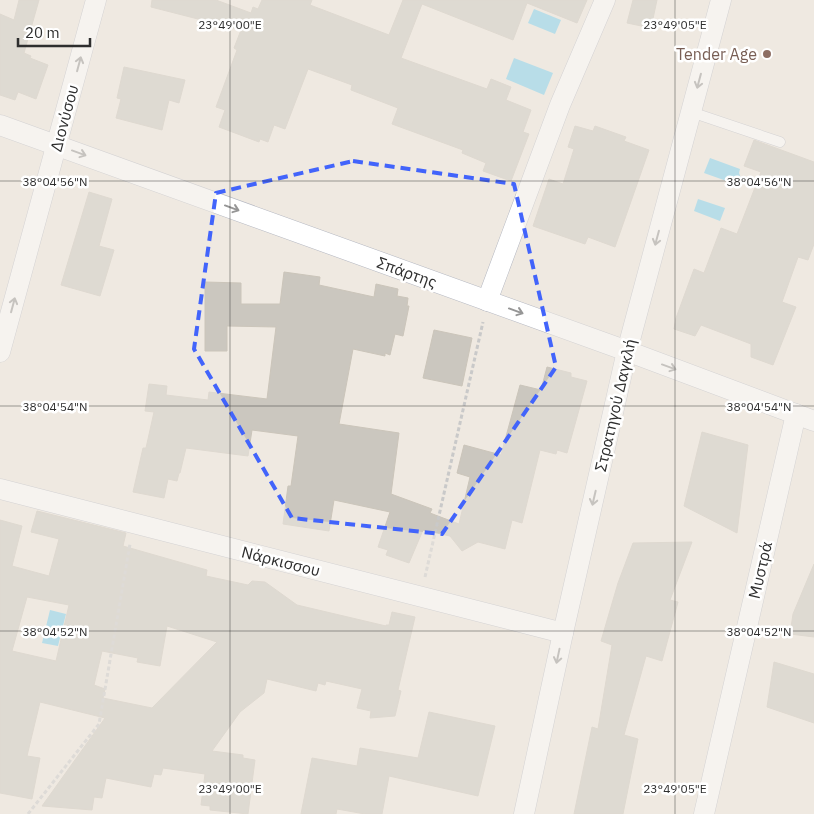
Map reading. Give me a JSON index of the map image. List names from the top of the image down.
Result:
{
  "streets": {
    "street": [
      "Διονύσου",
      "Σπάρτης",
      "Στρατηγού Δαγκλή",
      "Νάρκισσου",
      "Μυστρά"
    ]
  },
  "crossings": [
    ["Διονύσου", "Σπάρτης"],
    ["Σπάρτης", "Στρατηγού Δαγκλή"],
    ["Σπάρτης", "Μυστρά"],
    ["Στρατηγού Δαγκλή", "Νάρκισσου"]
  ],
  "one_way": ["Διονύσου", "Σπάρτης"],
  "places": ["Tender Age"],
  "scale_bar": "20 m",
  "coordinates": [
    "23°49'00\"E",
    "23°49'05\"E",
    "38°04'56\"N",
    "38°04'54\"N",
    "38°04'52\"N"
  ]
}
